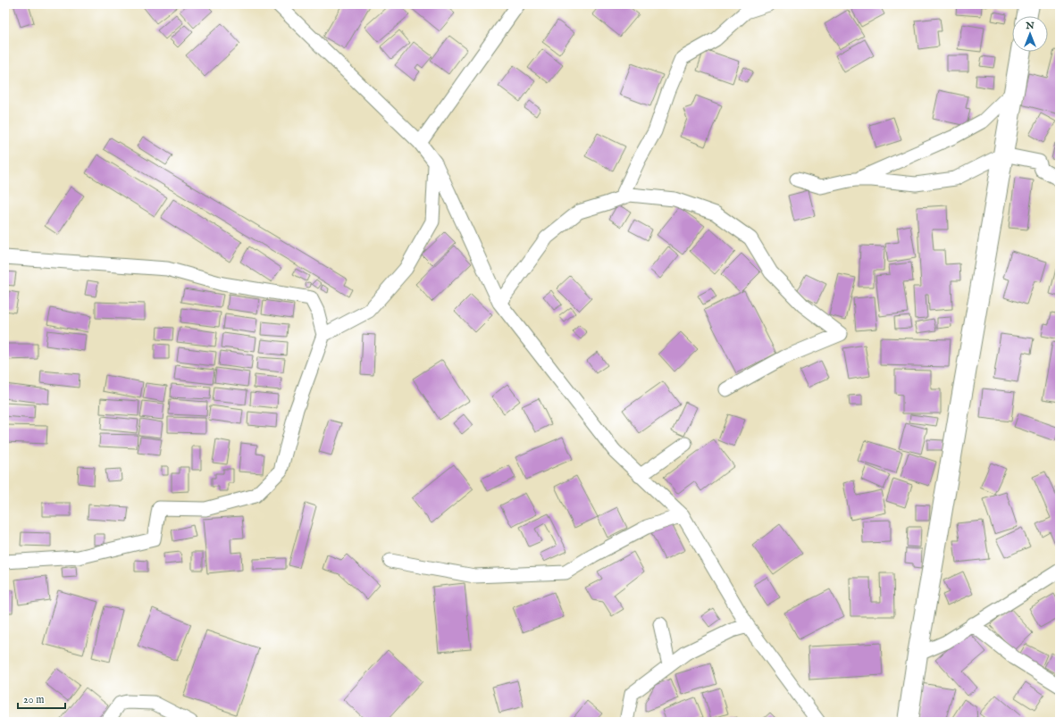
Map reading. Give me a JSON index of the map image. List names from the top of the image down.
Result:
{
  "scale_bar": "20 m",
  "north": "top"
}
